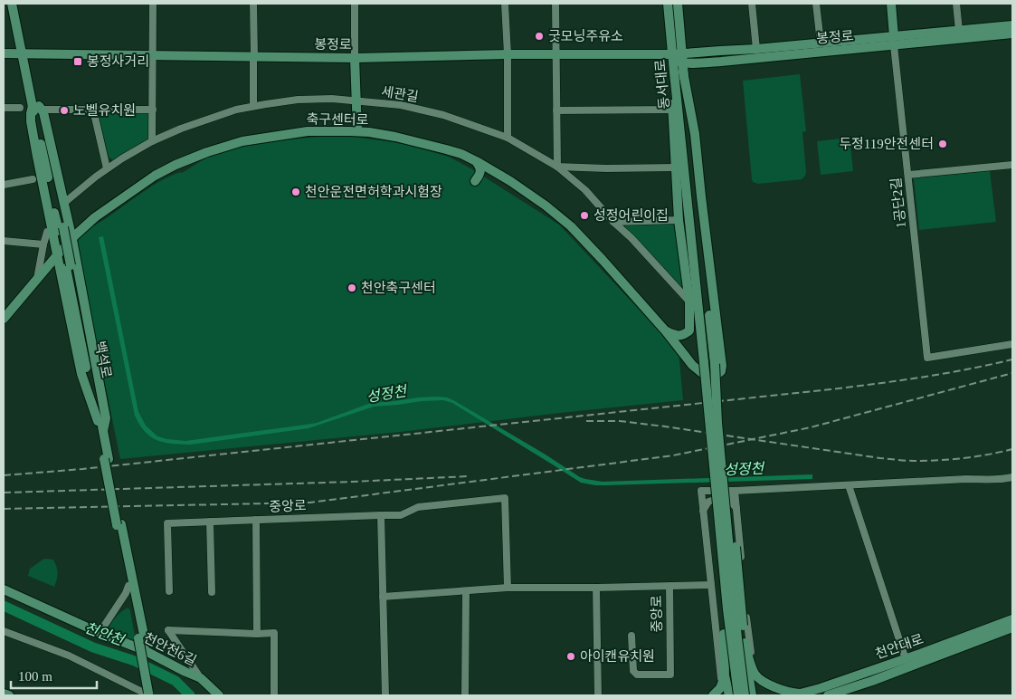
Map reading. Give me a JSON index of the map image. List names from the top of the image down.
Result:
{
  "streets": {
    "main road": [
      "봉정로",
      "동서대로",
      "축구센터로",
      "백석로",
      "천안대로",
      "천안천6길"
    ],
    "street": ["세관길", "1공단2길", "중앙로"]
  },
  "crossings": [
    ["봉정로", "동서대로"],
    ["봉정로", "축구센터로"],
    ["봉정로", "1공단2길"],
    ["동서대로", "축구센터로"],
    ["중앙로", "천안천6길"]
  ],
  "water": ["성정천", "천안천"],
  "places": {
    "other": [
      "굿모닝주유소",
      "노벨유치원",
      "두정119안전센터",
      "천안운전면허학과시험장",
      "성정어린이집",
      "천안축구센터",
      "아이캔유치원"
    ],
    "transit": ["봉정사거리"]
  },
  "scale_bar": "100 m"
}
